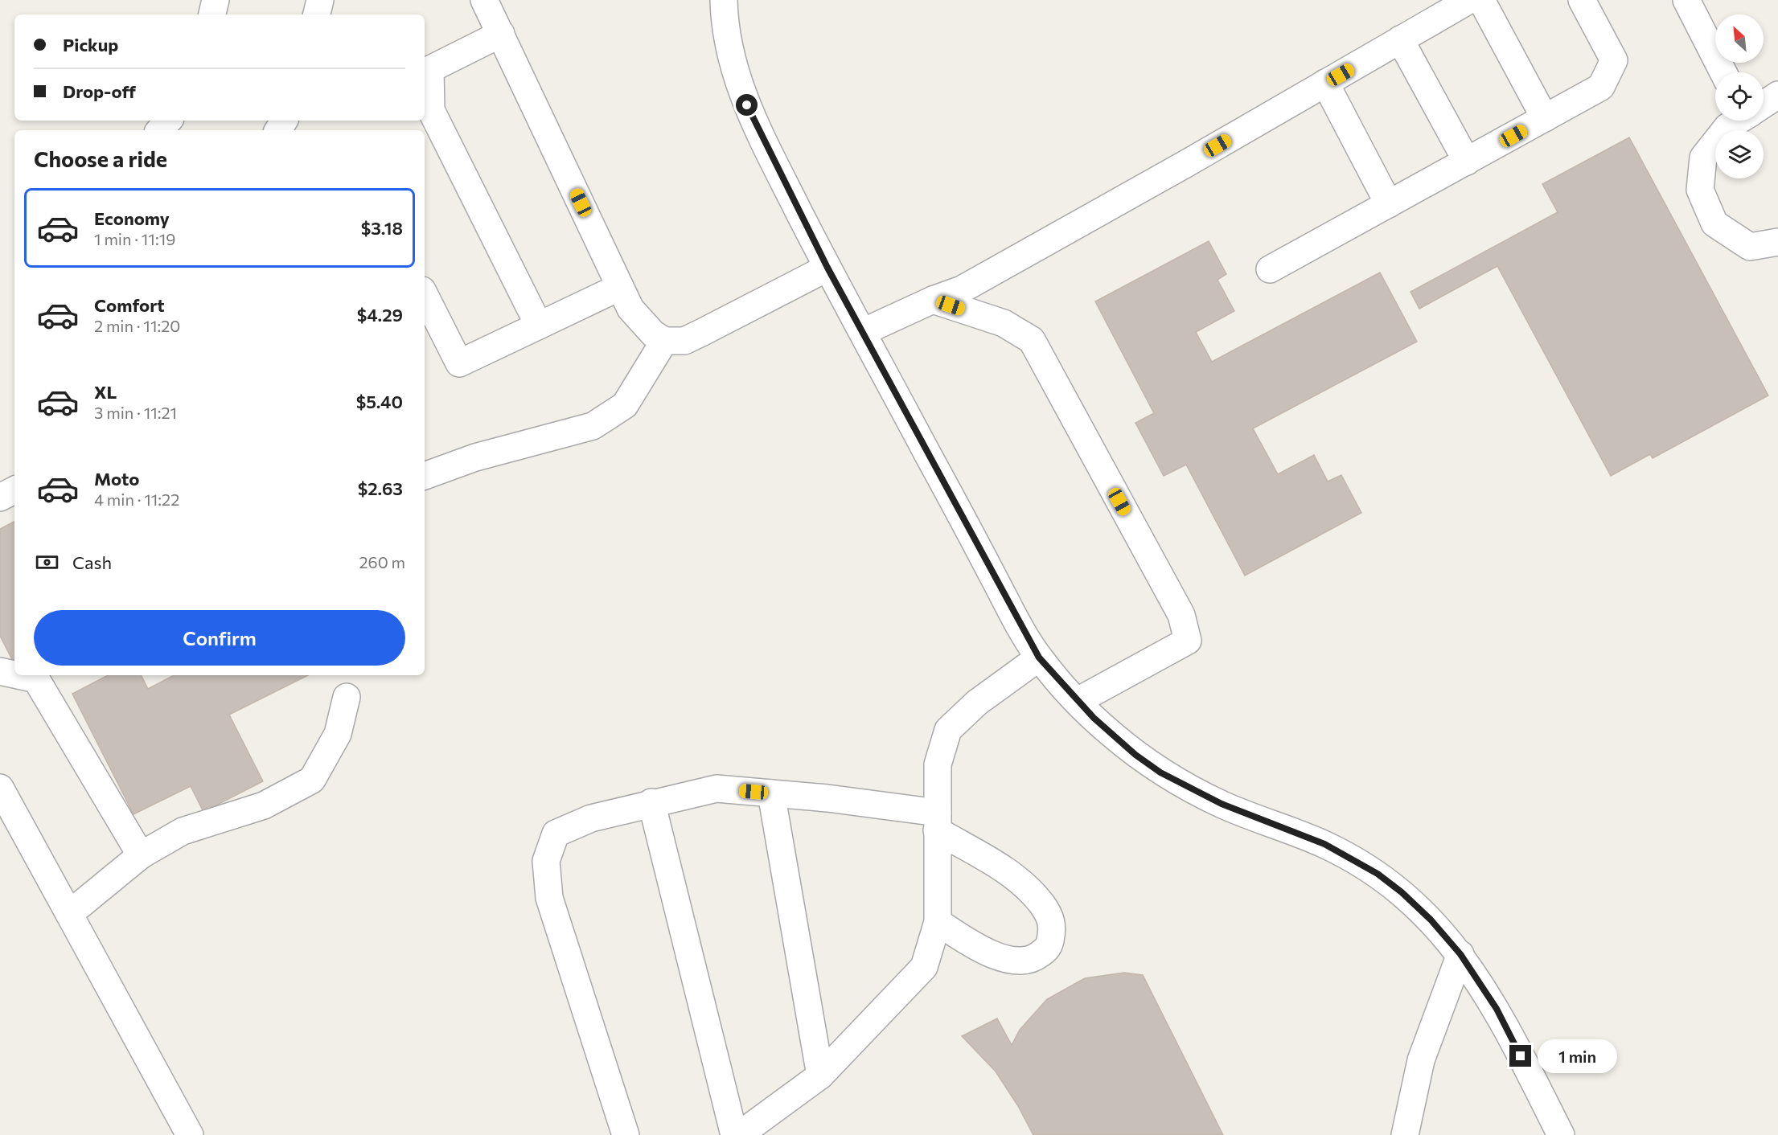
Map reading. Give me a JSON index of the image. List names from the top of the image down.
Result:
{
  "north": "top left",
  "page": {
    "banner": ["Pickup", "Drop-off"],
    "heading": "Choose a ride",
    "list": [
      {
        "name": "Economy",
        "note": "1 min · 11:19",
        "value": "$3.18"
      },
      {
        "name": "Comfort",
        "note": "2 min · 11:20",
        "value": "$4.29"
      },
      {
        "name": "XL",
        "note": "3 min · 11:21",
        "value": "$5.40"
      },
      {
        "name": "Moto",
        "note": "4 min · 11:22",
        "value": "$2.63"
      }
    ],
    "pay": ["Cash", "260 m"],
    "buttons": "Confirm",
    "bubble": "1 min"
  }
}
